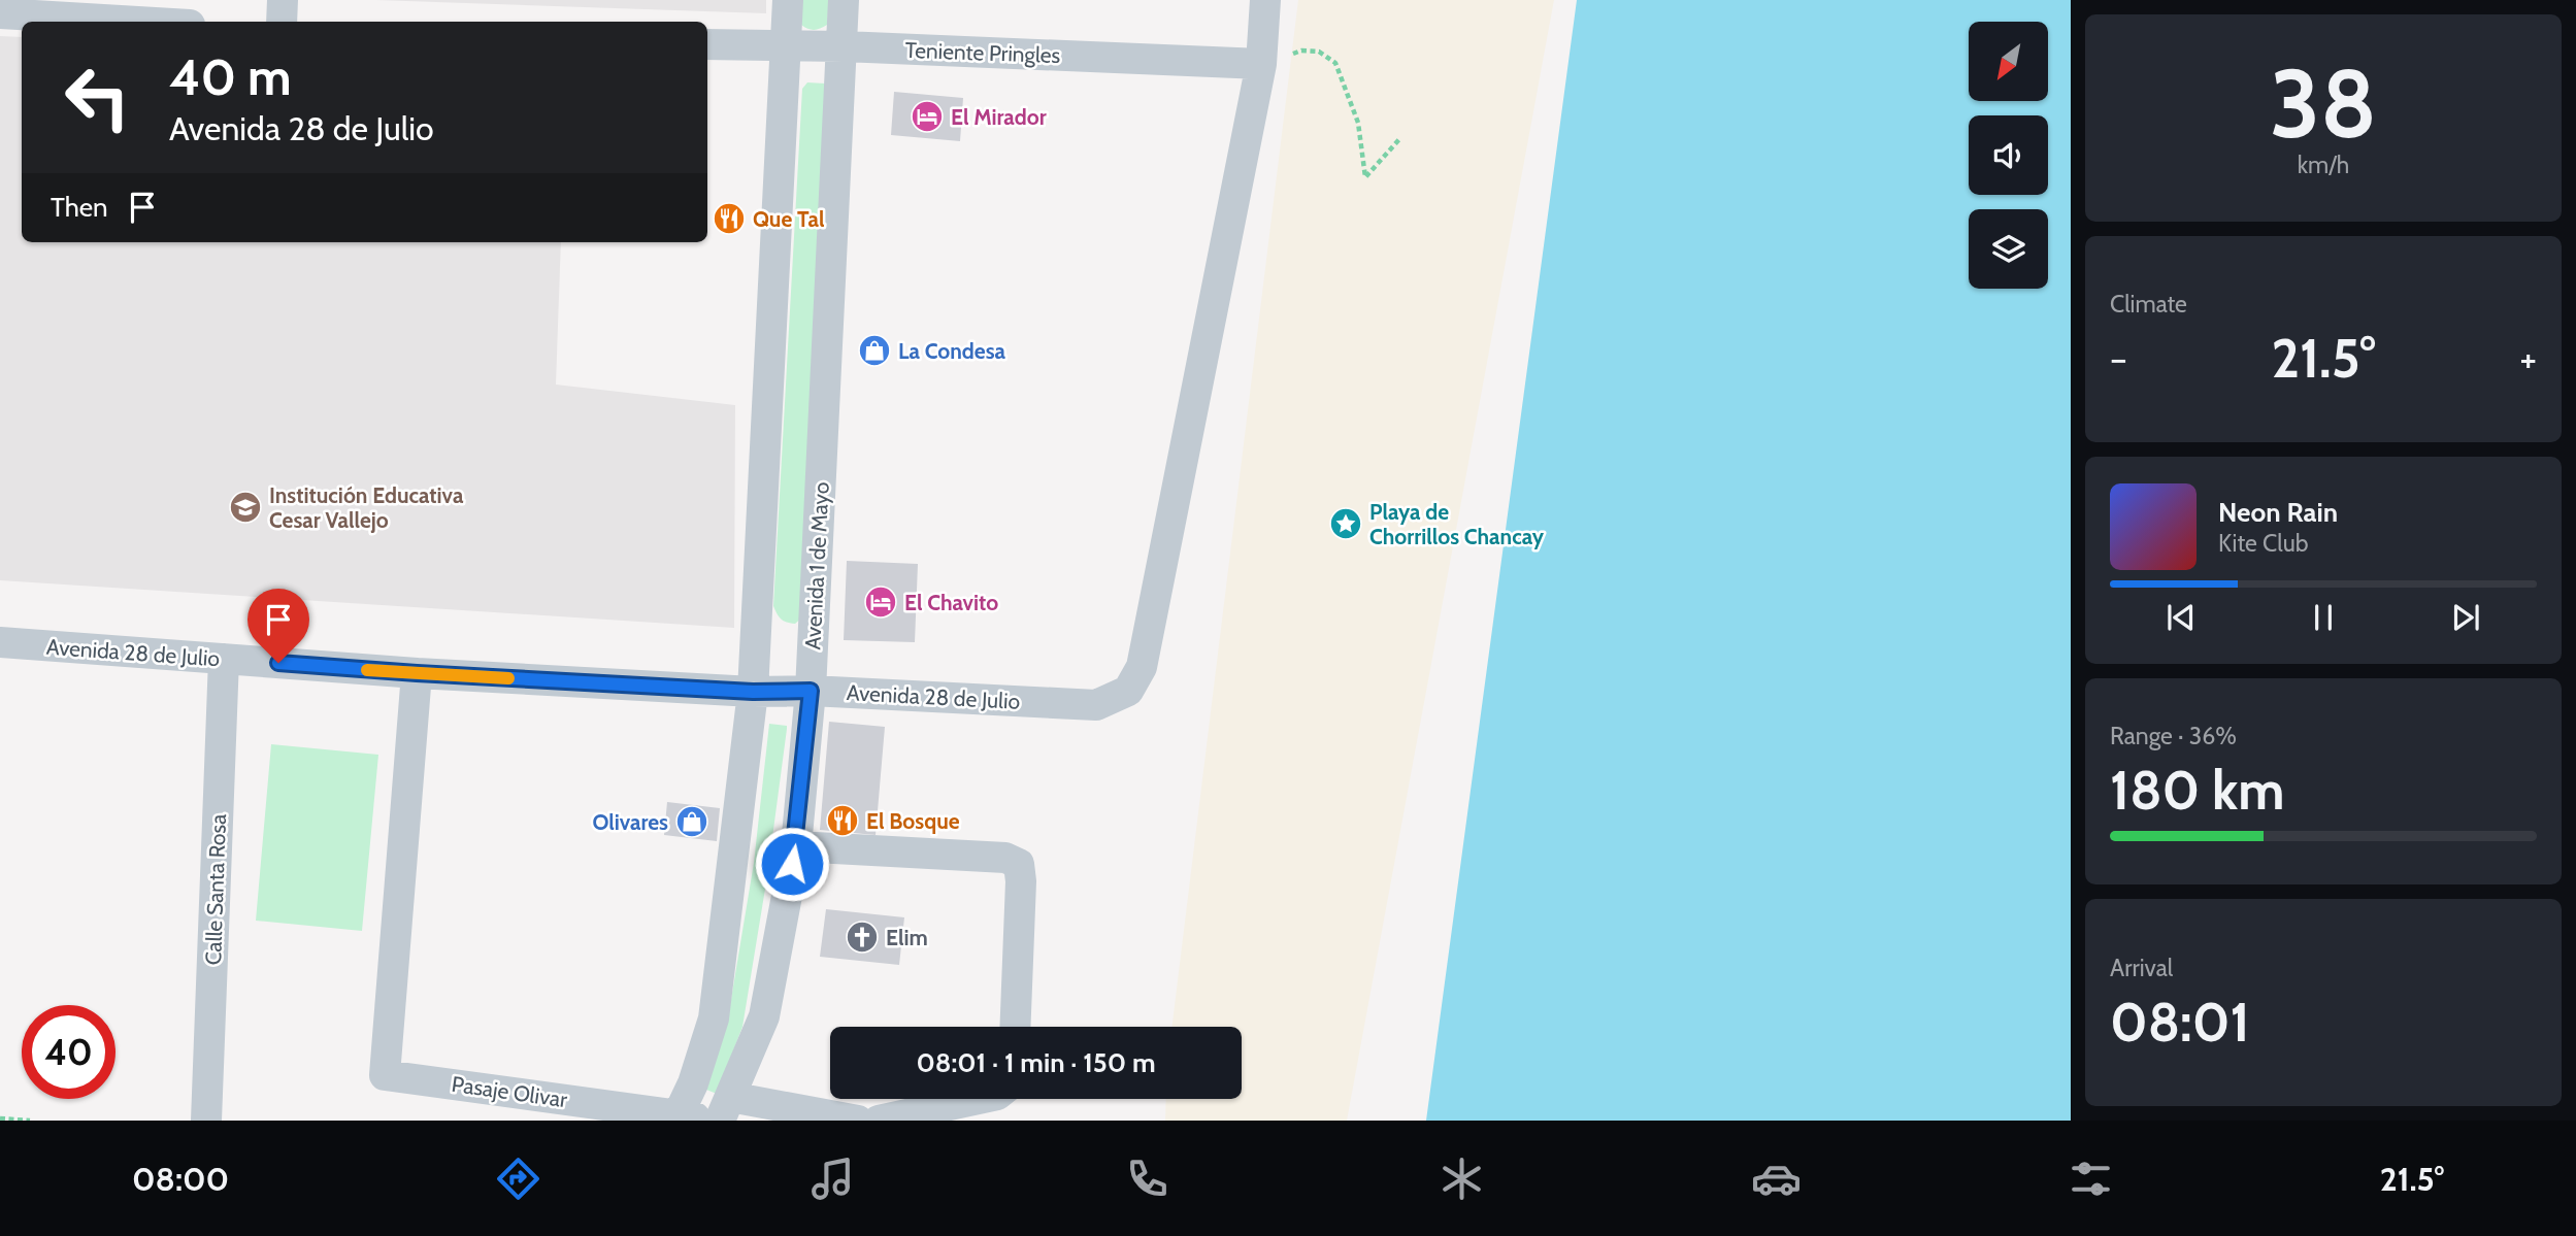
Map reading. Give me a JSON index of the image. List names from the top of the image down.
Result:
{
  "streets": {
    "street": [
      "Teniente Pringles",
      "Avenida 1 de Mayo",
      "Avenida 28 de Julio",
      "Calle Santa Rosa",
      "Pasaje Olivar"
    ]
  },
  "crossings": [
    ["Teniente Pringles", "Avenida 1 de Mayo"],
    ["Teniente Pringles", "Avenida 28 de Julio"],
    ["Avenida 1 de Mayo", "Avenida 28 de Julio"],
    ["Avenida 1 de Mayo", "Pasaje Olivar"],
    ["Avenida 28 de Julio", "Calle Santa Rosa"],
    ["Avenida 28 de Julio", "Pasaje Olivar"]
  ],
  "places": {
    "hotel": ["El Mirador", "El Chavito"],
    "restaurant": ["Que Tal", "El Bosque"],
    "shop": ["La Condesa", "Olivares"],
    "school or university": ["Institución Educativa Cesar Vallejo"],
    "place": ["Playa de Chorrillos Chancay"],
    "church": ["Elim"]
  },
  "north": "bottom left",
  "page": {
    "tile": [
      ["38", "km/h"],
      "Climate",
      ["Range · 36%", "180 km"],
      ["Arrival", "08:01"]
    ],
    "turn": ["40 m", "Avenida 28 de Julio"],
    "then": "Then",
    "heat": ["−", "21.5°", "+"],
    "song": ["Neon Rain", "Kite Club"],
    "limit": "40",
    "trip": "08:01 · 1 min · 150 m",
    "tabs": ["08:00", "21.5°"]
  }
}
